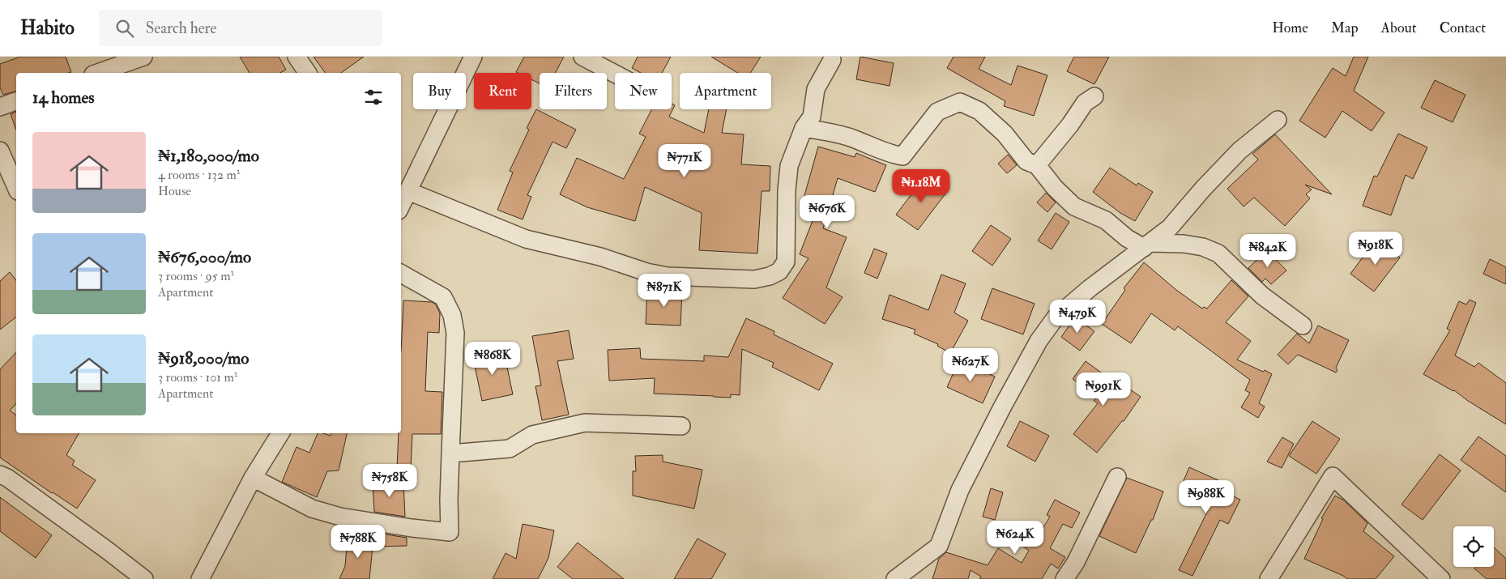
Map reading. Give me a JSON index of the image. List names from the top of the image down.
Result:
{
  "page": {
    "header": "Habito",
    "search": "Search here",
    "nav": [
      "Home",
      "Map",
      "About",
      "Contact"
    ],
    "chip": [
      "Buy",
      "Rent",
      "Filters",
      "New",
      "Apartment"
    ],
    "heading": "14 homes",
    "list": [
      {
        "name": "₦1,180,000/mo",
        "note": "4 rooms · 132 m² · House"
      },
      {
        "name": "₦676,000/mo",
        "note": "3 rooms · 95 m² · Apartment"
      },
      {
        "name": "₦918,000/mo",
        "note": "3 rooms · 101 m² · Apartment"
      }
    ],
    "price": [
      "₦771K",
      "₦1.18M",
      "₦676K",
      "₦918K",
      "₦842K",
      "₦871K",
      "₦479K",
      "₦868K",
      "₦627K",
      "₦991K",
      "₦758K",
      "₦988K",
      "₦624K",
      "₦788K"
    ]
  }
}
